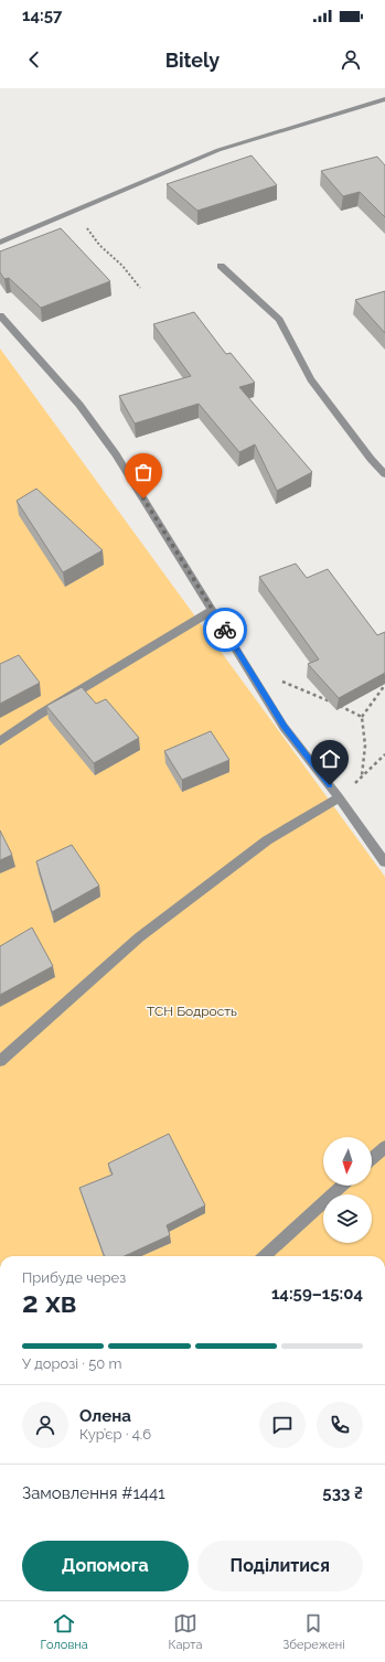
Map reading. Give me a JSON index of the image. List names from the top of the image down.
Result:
{
  "parks": ["ТСН Бодрость"],
  "north": "bottom",
  "page": {
    "status": "14:57",
    "header": "Bitely",
    "heading": ["2 хв", "Прибуде через", "14:59–15:04"],
    "panel": [
      "Олена",
      "Кур’єр · 4.6",
      "Замовлення #1441",
      "533 ₴"
    ],
    "bar": "У дорозі · 50 m",
    "buttons": ["Допомога", "Поділитися"],
    "tabs": ["Головна", "Карта", "Збережені"]
  }
}
